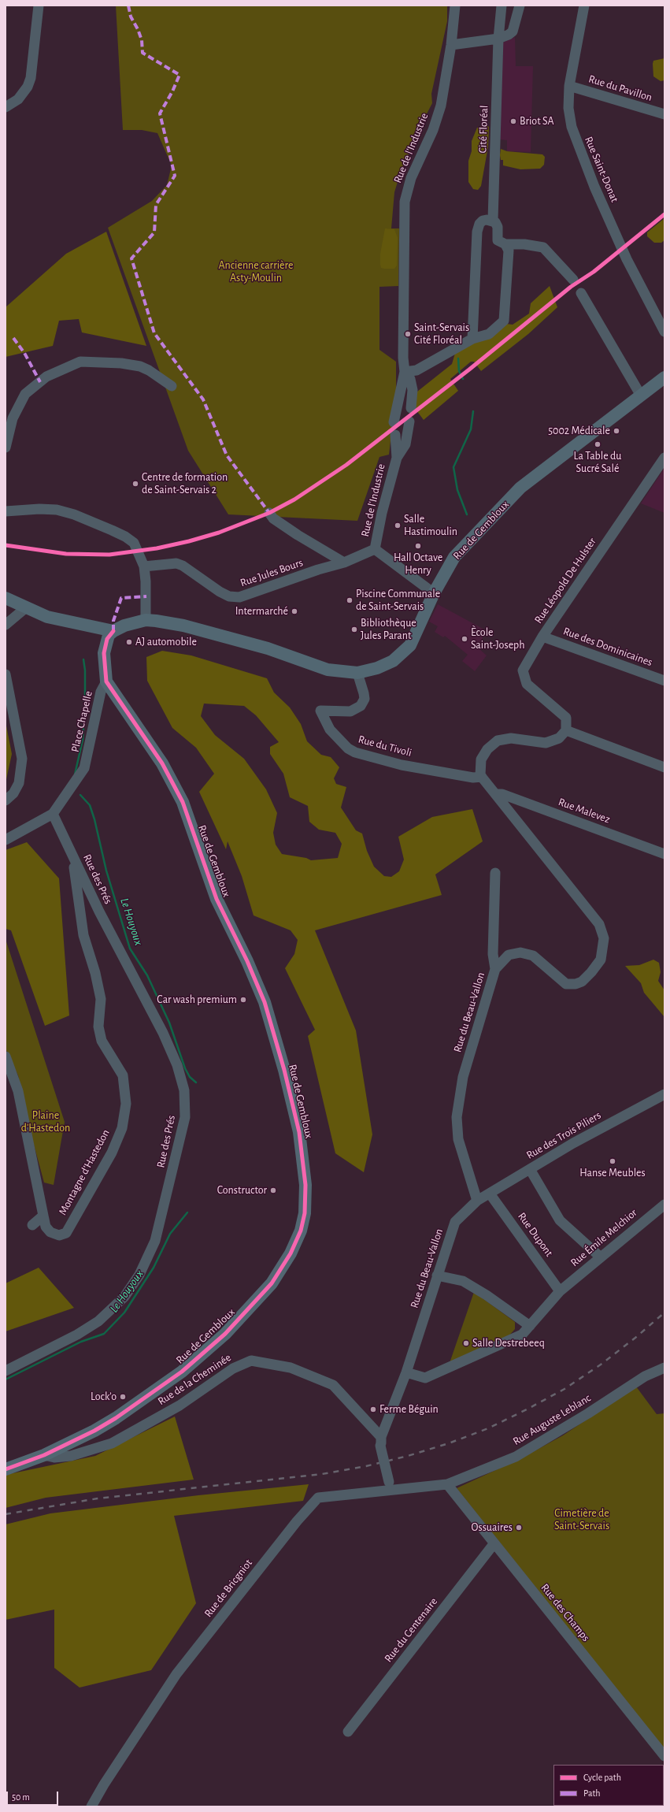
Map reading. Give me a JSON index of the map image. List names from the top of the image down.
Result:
{
  "streets": {
    "main road": ["Rue de Gembloux"],
    "street": [
      "Rue du Pavillon",
      "Cité Floréal",
      "Rue de l'Industrie",
      "Rue Saint-Donat",
      "Rue Jules Bours",
      "Rue Léopold De Hulster",
      "Rue des Dominicaines",
      "Place Chapelle",
      "Rue du Tivoli",
      "Rue Malevez",
      "Rue des Prés",
      "Rue du Beau-Vallon",
      "Rue des Trois Piliers",
      "Montagne d'Hastedon",
      "Rue Dupont",
      "Rue Émile Melchior",
      "Rue de la Cheminée",
      "Rue Auguste Leblanc",
      "Rue de Bricgniot",
      "Rue des Champs",
      "Rue du Centenaire"
    ]
  },
  "crossings": [
    ["Rue du Pavillon", "Rue Saint-Donat"],
    ["Cité Floréal", "Rue de l'Industrie"],
    ["Rue de l'Industrie", "Rue Jules Bours"],
    ["Rue de Gembloux", "Place Chapelle"],
    ["Rue de Gembloux", "Rue du Tivoli"],
    ["Rue de Gembloux", "Rue de la Cheminée"],
    ["Rue Léopold De Hulster", "Rue des Dominicaines"],
    ["Place Chapelle", "Rue des Prés"],
    ["Rue du Tivoli", "Rue du Beau-Vallon"],
    ["Rue Malevez", "Rue du Beau-Vallon"],
    ["Rue des Prés", "Montagne d'Hastedon"],
    ["Rue du Beau-Vallon", "Rue des Trois Piliers"],
    ["Rue du Beau-Vallon", "Rue Émile Melchior"],
    ["Rue du Beau-Vallon", "Rue de la Cheminée"],
    ["Rue des Trois Piliers", "Rue Dupont"],
    ["Rue Dupont", "Rue Émile Melchior"],
    ["Rue de la Cheminée", "Rue de Bricgniot"],
    ["Rue Auguste Leblanc", "Rue de Bricgniot"],
    ["Rue Auguste Leblanc", "Rue des Champs"],
    ["Rue de Bricgniot", "Rue des Champs"],
    ["Rue des Champs", "Rue du Centenaire"]
  ],
  "water": ["Le Houyoux"],
  "parks": ["Ancienne carrière Asty-Moulin", "Plaine d'Hastedon", "Cimetière de Saint-Servais"],
  "places": [
    "Briot SA",
    "Saint-Servais Cité Floréal",
    "5002 Médicale",
    "La Table du Sucré Salé",
    "Centre de formation de Saint-Servais 2",
    "Salle Hastimoulin",
    "Hall Octave Henry",
    "Piscine Communale de Saint-Servais",
    "Intermarché",
    "Bibliothèque Jules Parant",
    "Ècole Saint-Joseph",
    "AJ automobile",
    "Car wash premium",
    "Hanse Meubles",
    "Constructor",
    "Salle Destrebeeq",
    "Lock’o",
    "Ferme Béguin",
    "Ossuaires"
  ],
  "legend": ["Cycle path", "Path"],
  "scale_bar": "50 m"
}
